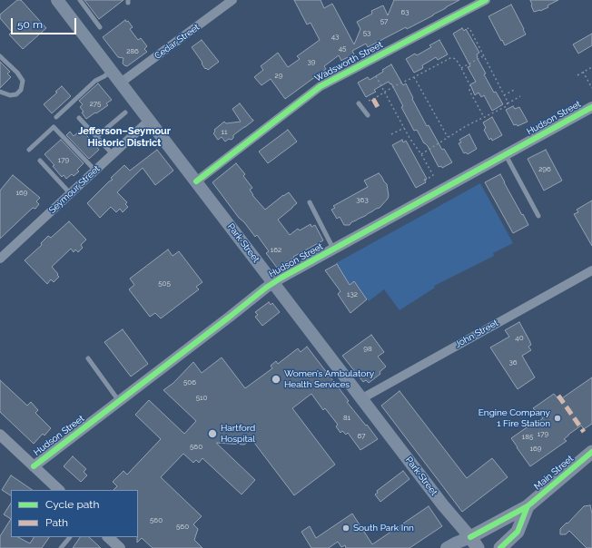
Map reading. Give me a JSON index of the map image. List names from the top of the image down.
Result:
{
  "streets": {
    "main road": ["Park Street", "Main Street"],
    "street": [
      "Cedar Street",
      "Wadsworth Street",
      "Hudson Street",
      "Seymour Street",
      "John Street"
    ]
  },
  "crossings": [
    ["Cedar Street", "Park Street"],
    ["Wadsworth Street", "Park Street"],
    ["Hudson Street", "Park Street"],
    ["Seymour Street", "Park Street"],
    ["Park Street", "John Street"],
    ["Park Street", "Main Street"]
  ],
  "districts": ["Jefferson–Seymour Historic District"],
  "places": [
    "Women’s Ambulatory Health Services",
    "Engine Company 1 Fire Station",
    "Hartford Hospital",
    "South Park Inn"
  ],
  "house_numbers": [
    "63",
    "57",
    "53",
    "43",
    "45",
    "286",
    "39",
    "29",
    "275",
    "11",
    "179",
    "296",
    "169",
    "363",
    "162",
    "505",
    "132",
    "40",
    "98",
    "36",
    "506",
    "510",
    "81",
    "179",
    "67",
    "185",
    "560",
    "169",
    "560",
    "560"
  ],
  "legend": ["Cycle path", "Path"],
  "scale_bar": "50 m"
}
